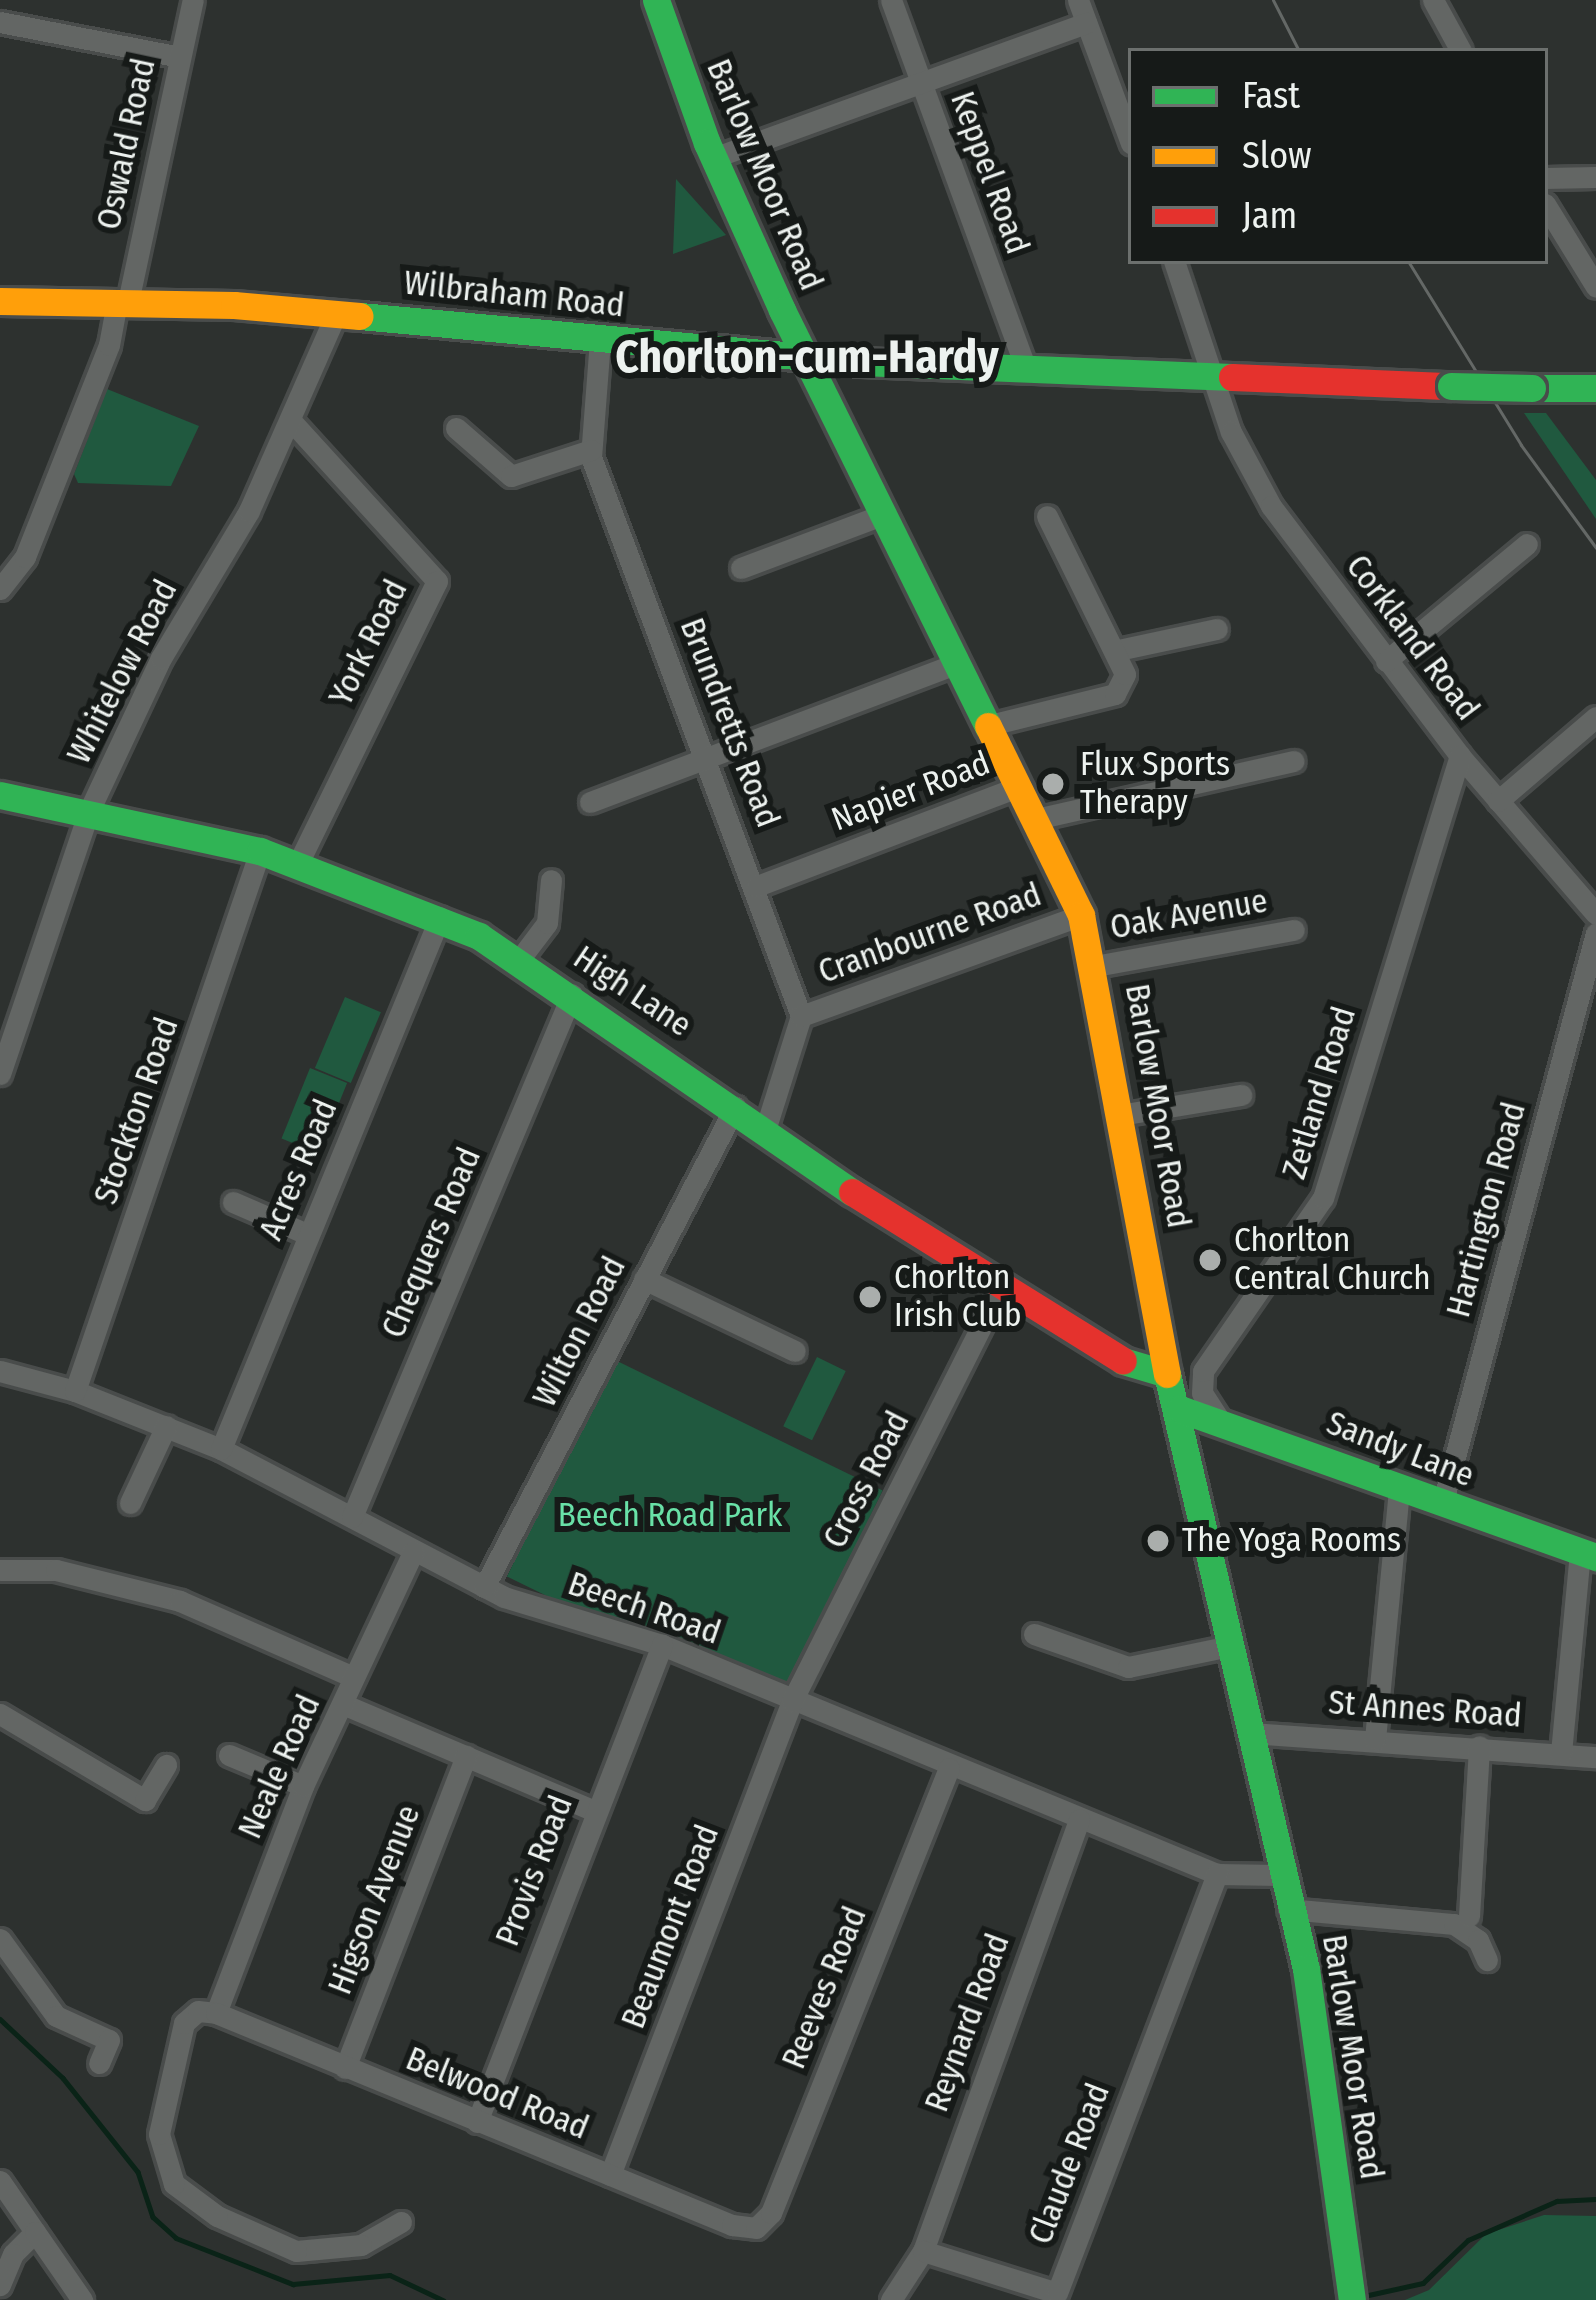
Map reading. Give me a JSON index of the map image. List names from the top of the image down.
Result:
{
  "streets": {
    "main road": [
      "Barlow Moor Road",
      "Wilbraham Road",
      "High Lane",
      "Sandy Lane"
    ],
    "street": [
      "Oswald Road",
      "Keppel Road",
      "Corkland Road",
      "York Road",
      "Whitelow Road",
      "Brundretts Road",
      "Napier Road",
      "Oak Avenue",
      "Cranbourne Road",
      "Zetland Road",
      "Stockton Road",
      "Acres Road",
      "Hartington Road",
      "Chequers Road",
      "Wilton Road",
      "Cross Road",
      "Beech Road",
      "St Annes Road",
      "Neale Road",
      "Provis Road",
      "Higson Avenue",
      "Beaumont Road",
      "Reeves Road",
      "Reynard Road",
      "Belwood Road",
      "Claude Road"
    ]
  },
  "crossings": [
    ["Oswald Road", "Wilbraham Road"],
    ["Keppel Road", "Wilbraham Road"],
    ["Barlow Moor Road", "Wilbraham Road"],
    ["Barlow Moor Road", "Napier Road"],
    ["Barlow Moor Road", "Oak Avenue"],
    ["Barlow Moor Road", "Cranbourne Road"],
    ["Barlow Moor Road", "High Lane"],
    ["Barlow Moor Road", "Sandy Lane"],
    ["Barlow Moor Road", "Beech Road"],
    ["Barlow Moor Road", "St Annes Road"],
    ["Wilbraham Road", "Corkland Road"],
    ["Wilbraham Road", "Whitelow Road"],
    ["Wilbraham Road", "Brundretts Road"],
    ["Corkland Road", "Zetland Road"],
    ["York Road", "Whitelow Road"],
    ["York Road", "High Lane"],
    ["Whitelow Road", "High Lane"],
    ["Brundretts Road", "Napier Road"],
    ["Brundretts Road", "Cranbourne Road"],
    ["High Lane", "Stockton Road"],
    ["High Lane", "Acres Road"],
    ["High Lane", "Chequers Road"],
    ["High Lane", "Wilton Road"],
    ["High Lane", "Cross Road"],
    ["Zetland Road", "Sandy Lane"],
    ["Stockton Road", "Beech Road"],
    ["Acres Road", "Beech Road"],
    ["Hartington Road", "Sandy Lane"],
    ["Chequers Road", "Beech Road"],
    ["Wilton Road", "Beech Road"],
    ["Cross Road", "Beech Road"],
    ["Cross Road", "Beaumont Road"],
    ["Beech Road", "Neale Road"],
    ["Beech Road", "Provis Road"],
    ["Beech Road", "Beaumont Road"],
    ["Beech Road", "Reeves Road"],
    ["Beech Road", "Reynard Road"],
    ["Beech Road", "Claude Road"],
    ["Neale Road", "Belwood Road"],
    ["Provis Road", "Belwood Road"],
    ["Higson Avenue", "Belwood Road"],
    ["Beaumont Road", "Belwood Road"],
    ["Reeves Road", "Belwood Road"],
    ["Reynard Road", "Claude Road"]
  ],
  "districts": ["Chorlton-cum-Hardy"],
  "parks": ["Beech Road Park"],
  "places": [
    "Flux Sports Therapy",
    "Chorlton Central Church",
    "Chorlton Irish Club",
    "The Yoga Rooms"
  ],
  "legend": ["Fast", "Slow", "Jam"]
}
